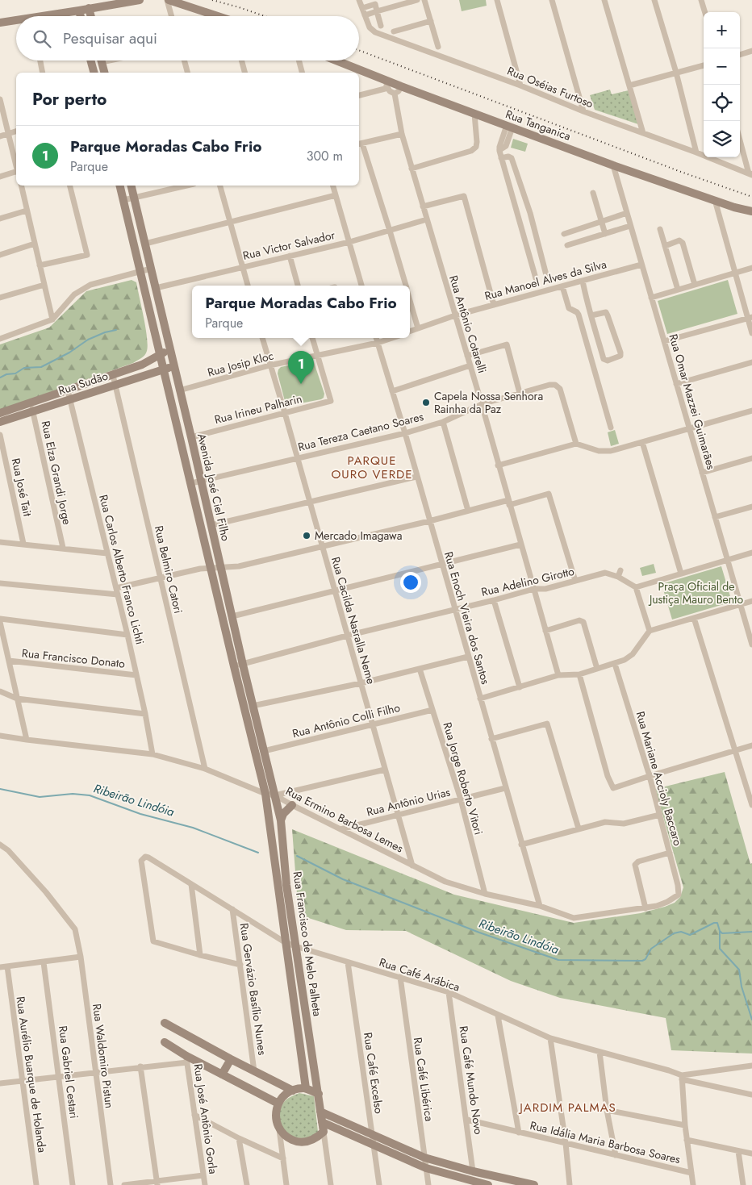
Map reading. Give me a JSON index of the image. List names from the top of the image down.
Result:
{
  "streets": {
    "street": [
      "Rua Oséias Furtoso",
      "Rua Tanganica",
      "Rua Victor Salvador",
      "Rua Manoel Alves da Silva",
      "Rua Antônio Cotarelli",
      "Rua Josip Kloc",
      "Rua Sudão",
      "Rua Omar Mazzei Guimarães",
      "Rua Irineu Palharin",
      "Rua Tereza Caetano Soares",
      "Rua Elza Grandi Jorge",
      "Rua José Tait",
      "Avenida José Ciel Filho",
      "Rua Carlos Alberto Franco Lichti",
      "Rua Belmiro Catori",
      "Rua Adelino Girotto",
      "Rua Enoch Vieira dos Santos",
      "Rua Cacilda Nasralla Neme",
      "Rua Francisco Donato",
      "Rua Antônio Colli Filho",
      "Rua Jorge Roberto Vitori",
      "Rua Mariane Accioly Baccaro",
      "Rua Antônio Urias",
      "Rua Ermino Barbosa Lemes",
      "Rua Francisco de Melo Palheta",
      "Rua Café Arábica",
      "Rua Gervázio Basílio Nunes",
      "Rua Waldomiro Pistun",
      "Rua Gabriel Cestari",
      "Rua Café Excelso",
      "Rua Aurélio Buarque de Holanda",
      "Rua Café Libérica",
      "Rua Café Mundo Novo",
      "Rua José Antônio Gorla",
      "Rua Idália Maria Barbosa Soares"
    ]
  },
  "crossings": [
    ["Rua Tanganica", "Rua Omar Mazzei Guimarães"],
    ["Rua Victor Salvador", "Rua Antônio Cotarelli"],
    ["Rua Victor Salvador", "Avenida José Ciel Filho"],
    ["Rua Manoel Alves da Silva", "Rua Antônio Cotarelli"],
    ["Rua Manoel Alves da Silva", "Rua Omar Mazzei Guimarães"],
    ["Rua Antônio Cotarelli", "Rua Tereza Caetano Soares"],
    ["Rua Antônio Cotarelli", "Rua Adelino Girotto"],
    ["Rua Josip Kloc", "Rua Irineu Palharin"],
    ["Rua Josip Kloc", "Avenida José Ciel Filho"],
    ["Rua Josip Kloc", "Rua Enoch Vieira dos Santos"],
    ["Rua Josip Kloc", "Rua Cacilda Nasralla Neme"],
    ["Rua Sudão", "Rua Elza Grandi Jorge"],
    ["Rua Sudão", "Avenida José Ciel Filho"],
    ["Rua Sudão", "Rua Carlos Alberto Franco Lichti"],
    ["Rua Sudão", "Rua Belmiro Catori"],
    ["Rua Irineu Palharin", "Avenida José Ciel Filho"],
    ["Rua Irineu Palharin", "Rua Cacilda Nasralla Neme"],
    ["Rua Tereza Caetano Soares", "Avenida José Ciel Filho"],
    ["Rua Tereza Caetano Soares", "Rua Enoch Vieira dos Santos"],
    ["Rua Tereza Caetano Soares", "Rua Cacilda Nasralla Neme"],
    ["Avenida José Ciel Filho", "Rua Adelino Girotto"],
    ["Avenida José Ciel Filho", "Rua Antônio Colli Filho"],
    ["Avenida José Ciel Filho", "Rua Ermino Barbosa Lemes"],
    ["Avenida José Ciel Filho", "Rua Francisco de Melo Palheta"],
    ["Rua Carlos Alberto Franco Lichti", "Rua Francisco Donato"],
    ["Rua Carlos Alberto Franco Lichti", "Rua Ermino Barbosa Lemes"],
    ["Rua Belmiro Catori", "Rua Ermino Barbosa Lemes"],
    ["Rua Adelino Girotto", "Rua Enoch Vieira dos Santos"],
    ["Rua Adelino Girotto", "Rua Cacilda Nasralla Neme"],
    ["Rua Enoch Vieira dos Santos", "Rua Antônio Urias"],
    ["Rua Enoch Vieira dos Santos", "Rua Ermino Barbosa Lemes"],
    ["Rua Cacilda Nasralla Neme", "Rua Antônio Colli Filho"],
    ["Rua Cacilda Nasralla Neme", "Rua Antônio Urias"],
    ["Rua Cacilda Nasralla Neme", "Rua Ermino Barbosa Lemes"],
    ["Rua Antônio Colli Filho", "Rua Jorge Roberto Vitori"],
    ["Rua Jorge Roberto Vitori", "Rua Antônio Urias"],
    ["Rua Jorge Roberto Vitori", "Rua Ermino Barbosa Lemes"],
    ["Rua Mariane Accioly Baccaro", "Rua Ermino Barbosa Lemes"],
    ["Rua Antônio Urias", "Rua Ermino Barbosa Lemes"],
    ["Rua Ermino Barbosa Lemes", "Rua Francisco de Melo Palheta"],
    ["Rua Francisco de Melo Palheta", "Rua Café Arábica"],
    ["Rua Café Arábica", "Rua Gervázio Basílio Nunes"],
    ["Rua Café Arábica", "Rua Café Excelso"],
    ["Rua Café Arábica", "Rua Café Libérica"],
    ["Rua Café Arábica", "Rua Café Mundo Novo"],
    ["Rua Café Mundo Novo", "Rua Idália Maria Barbosa Soares"]
  ],
  "districts": ["PARQUE OURO VERDE", "JARDIM PALMAS"],
  "water": ["Ribeirão Lindóia"],
  "parks": ["Praça Oficial de Justiça Mauro Bento"],
  "places": ["Capela Nossa Senhora Rainha da Paz", "Mercado Imagawa"],
  "page": {
    "map_buttons": ["+", "−"],
    "search": "Pesquisar aqui",
    "heading": "Por perto",
    "list": [
      {
        "mark": "1",
        "name": "Parque Moradas Cabo Frio",
        "note": "Parque",
        "value": "300 m"
      }
    ],
    "popup": ["Parque Moradas Cabo Frio", "Parque"],
    "pins": "1"
  }
}
